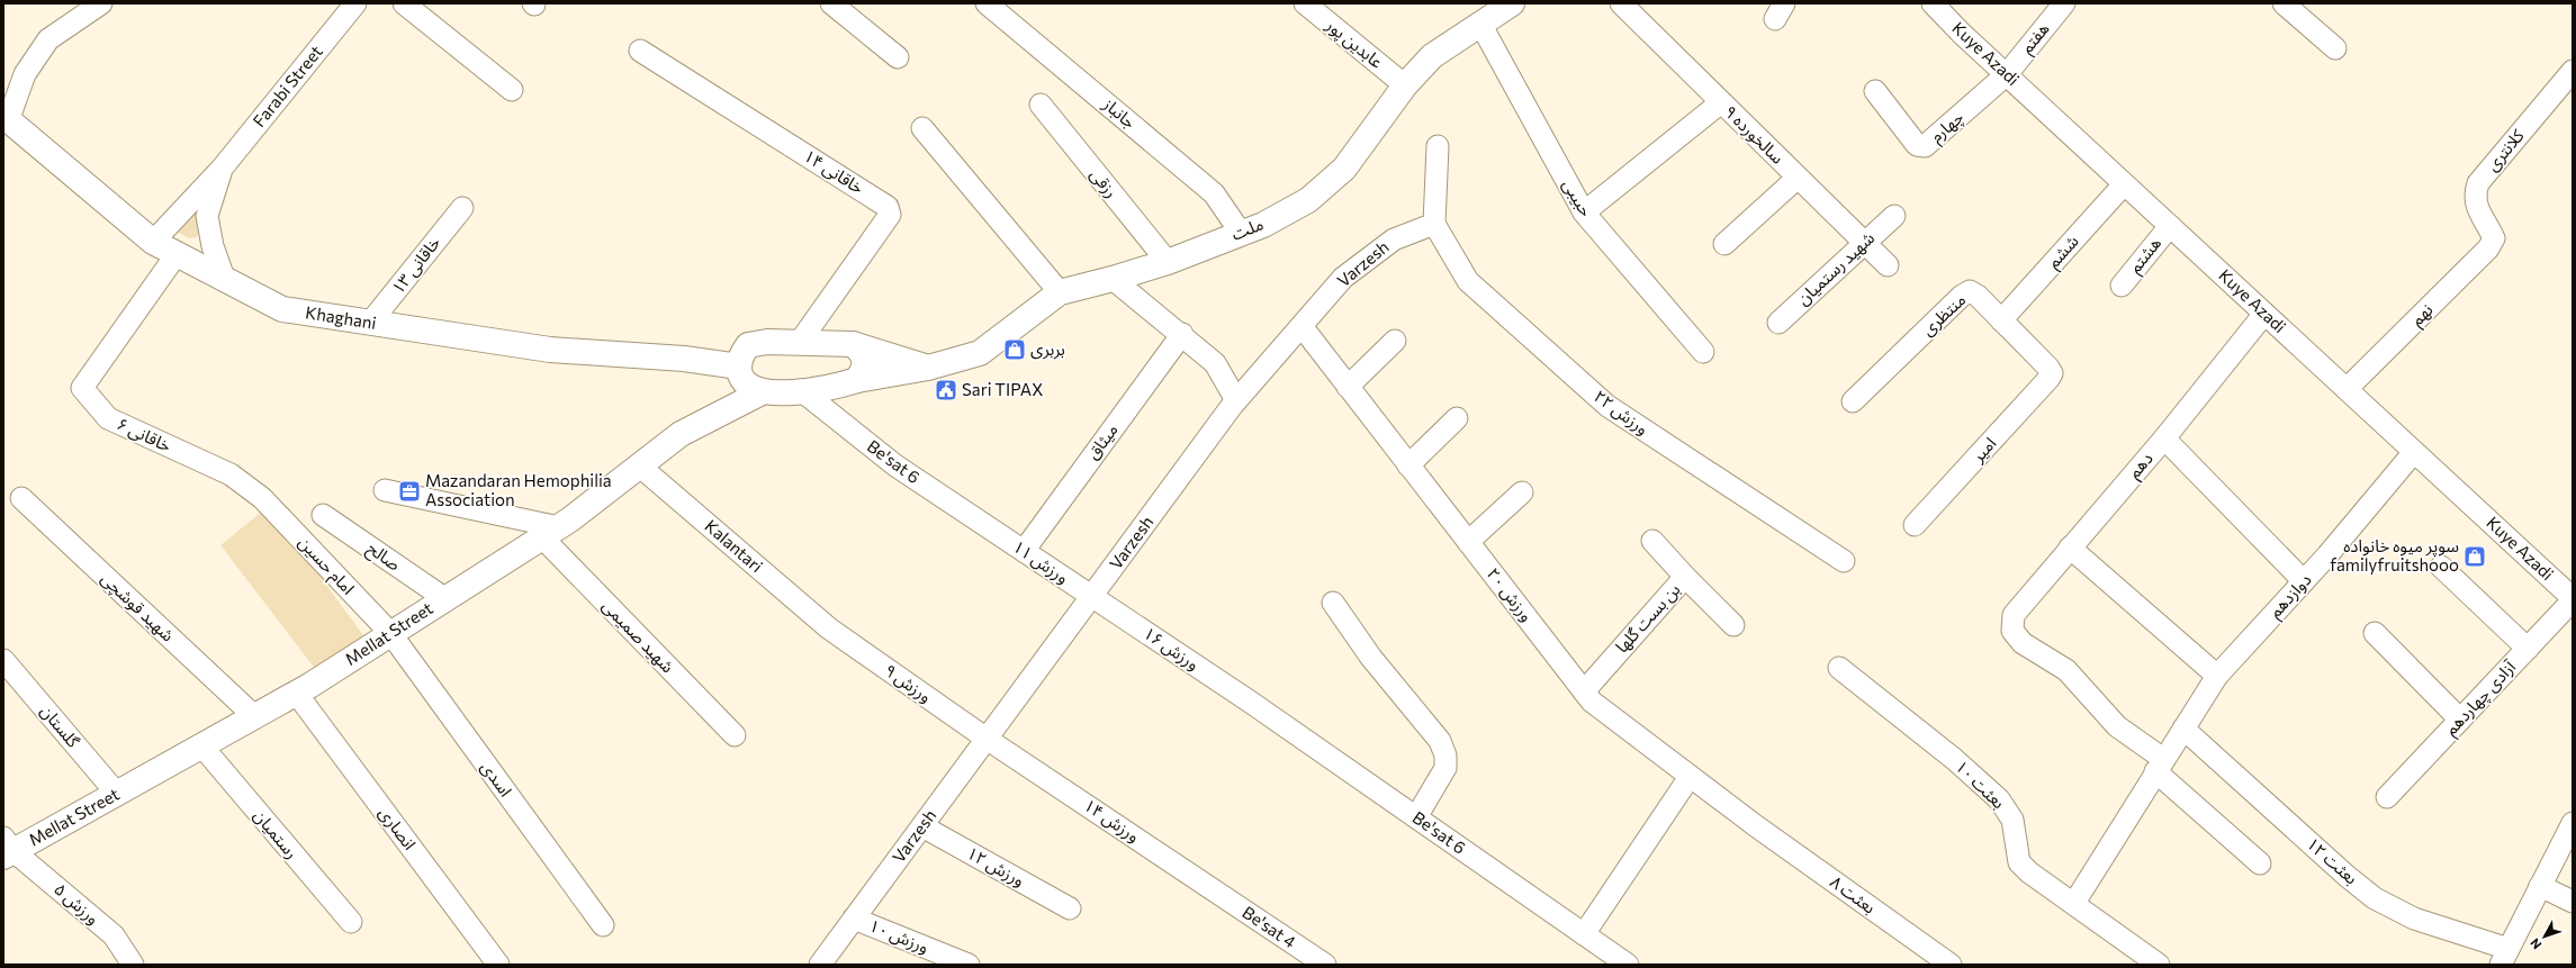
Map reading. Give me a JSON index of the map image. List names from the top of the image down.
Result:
{
  "streets": {
    "main road": ["ملت", "Khaghani", "Mellat Street"],
    "street": [
      "هفتم",
      "عابدین پور",
      "Kuye Azadi",
      "Farabi Street",
      "جانباز",
      "چهارم",
      "سالخورده ۹",
      "کلانتری",
      "خاقانی ۱۴",
      "رزقی",
      "حبیبی",
      "ششم",
      "هشتم",
      "Varzesh",
      "خاقانی ۱۳",
      "شهید رستمیان",
      "منتظری",
      "نهم",
      "ورزش ۲۲",
      "خاقانی ۶",
      "میثاق",
      "امیر",
      "Be'sat 6",
      "دهم",
      "Kalantari",
      "صالح",
      "ورزش ۱۱",
      "امام حسین",
      "ورزش ۲۰",
      "دوازدهم",
      "شهید قوشچی",
      "بن بست گلها",
      "شهید صمیمی",
      "ورزش ۱۶",
      "ورزش ۹",
      "آزادی چهاردهم",
      "گلستان",
      "اسدی",
      "بعثت ۱۰",
      "ورزش ۱۴",
      "انصاری",
      "رستمیان",
      "بعثت ۱۲",
      "ورزش ۱۲",
      "بعثت ٨",
      "ورزش ۵",
      "Be'sat 4",
      "ورزش ۱۰"
    ]
  },
  "crossings": [
    ["هفتم", "Kuye Azadi"],
    ["هفتم", "چهارم"],
    ["عابدین پور", "ملت"],
    ["Kuye Azadi", "چهارم"],
    ["Kuye Azadi", "ششم"],
    ["Kuye Azadi", "هشتم"],
    ["Kuye Azadi", "نهم"],
    ["Kuye Azadi", "دهم"],
    ["Kuye Azadi", "دوازدهم"],
    ["Kuye Azadi", "آزادی چهاردهم"],
    ["Farabi Street", "Khaghani"],
    ["جانباز", "ملت"],
    ["سالخورده ۹", "شهید رستمیان"],
    ["کلانتری", "نهم"],
    ["رزقی", "ملت"],
    ["حبیبی", "ملت"],
    ["ملت", "Be'sat 6"],
    ["ملت", "Mellat Street"],
    ["ششم", "منتظری"],
    ["Varzesh", "ورزش ۲۲"],
    ["Varzesh", "ورزش ۱۱"],
    ["Varzesh", "ورزش ۲۰"],
    ["Varzesh", "ورزش ۱۶"],
    ["Varzesh", "ورزش ۹"],
    ["Varzesh", "ورزش ۱۴"],
    ["Varzesh", "ورزش ۱۲"],
    ["Varzesh", "ورزش ۱۰"],
    ["خاقانی ۱۳", "Khaghani"],
    ["منتظری", "امیر"],
    ["Khaghani", "خاقانی ۶"],
    ["خاقانی ۶", "امام حسین"],
    ["میثاق", "ورزش ۱۱"],
    ["Be'sat 6", "ورزش ۱۱"],
    ["Be'sat 6", "ورزش ۱۶"],
    ["دهم", "دوازدهم"],
    ["Kalantari", "Mellat Street"],
    ["Kalantari", "ورزش ۹"],
    ["صالح", "Mellat Street"],
    ["ورزش ۱۱", "ورزش ۱۶"],
    ["امام حسین", "Mellat Street"],
    ["امام حسین", "اسدی"],
    ["ورزش ۲۰", "بن بست گلها"],
    ["ورزش ۲۰", "بعثت ٨"],
    ["دوازدهم", "بعثت ۱۰"],
    ["دوازدهم", "بعثت ۱۲"],
    ["شهید قوشچی", "Mellat Street"],
    ["Mellat Street", "شهید صمیمی"],
    ["Mellat Street", "گلستان"],
    ["Mellat Street", "اسدی"],
    ["Mellat Street", "انصاری"],
    ["Mellat Street", "رستمیان"],
    ["Mellat Street", "ورزش ۵"],
    ["ورزش ۹", "ورزش ۱۴"],
    ["ورزش ۱۴", "Be'sat 4"]
  ],
  "places": {
    "shop": ["بربری", "سوپر میوه خانواده familyfruitshooo"],
    "public building": ["Sari TIPAX"],
    "office": ["Mazandaran Hemophilia Association"]
  },
  "north": "bottom left"
}
